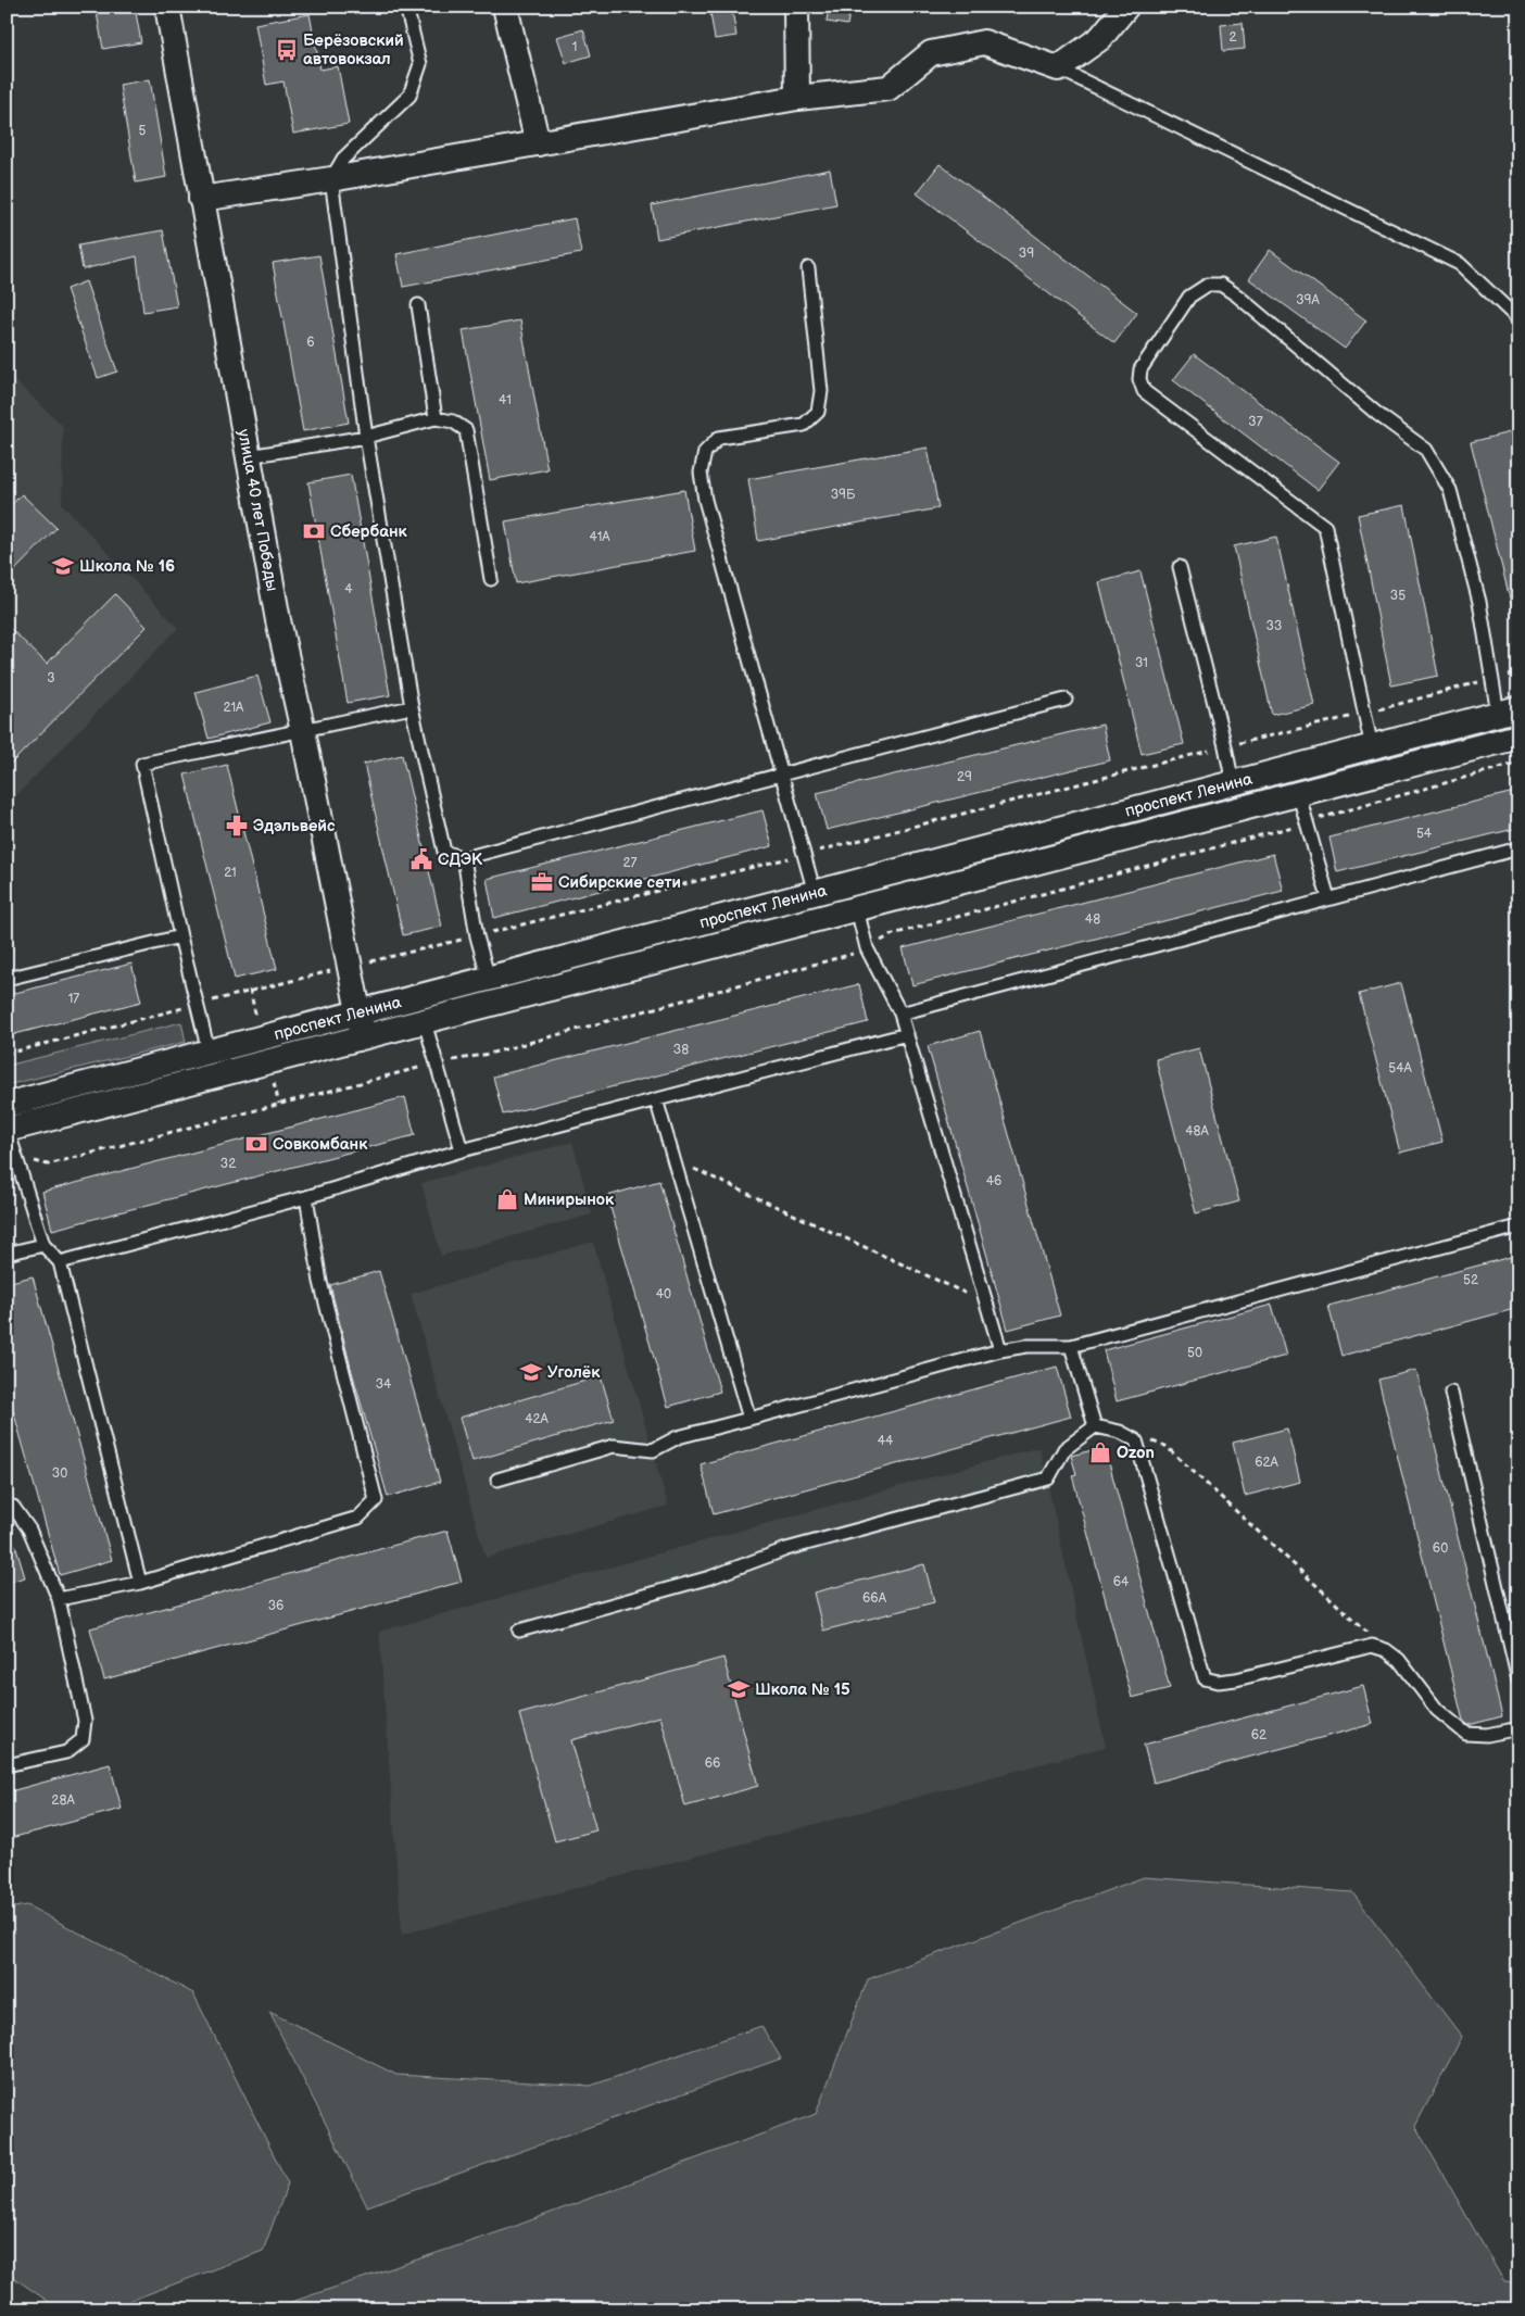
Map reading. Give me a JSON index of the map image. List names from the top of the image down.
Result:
{
  "streets": {
    "street": ["улица 40 лет Победы", "проспект Ленина"]
  },
  "crossings": [
    ["улица 40 лет Победы", "проспект Ленина"]
  ],
  "places": {
    "bus stop": ["Берёзовский автовокзал"],
    "bank": ["Сбербанк", "Совкомбанк"],
    "school or university": ["Школа № 16", "Уголёк", "Школа № 15"],
    "pharmacy": ["Эдэльвейс"],
    "public building": ["СДЭК"],
    "office": ["Сибирские сети"],
    "shop": ["Минирынок", "Ozon"]
  },
  "house_numbers": [
    "2",
    "1",
    "5",
    "39",
    "39А",
    "6",
    "41",
    "37",
    "39Б",
    "41А",
    "4",
    "35",
    "33",
    "31",
    "3",
    "21А",
    "29",
    "54",
    "27",
    "21",
    "48",
    "17",
    "38",
    "54А",
    "48А",
    "32",
    "46",
    "52",
    "40",
    "50",
    "34",
    "42А",
    "44",
    "62А",
    "30",
    "60",
    "64",
    "66А",
    "36",
    "62",
    "66",
    "28А"
  ]
}
